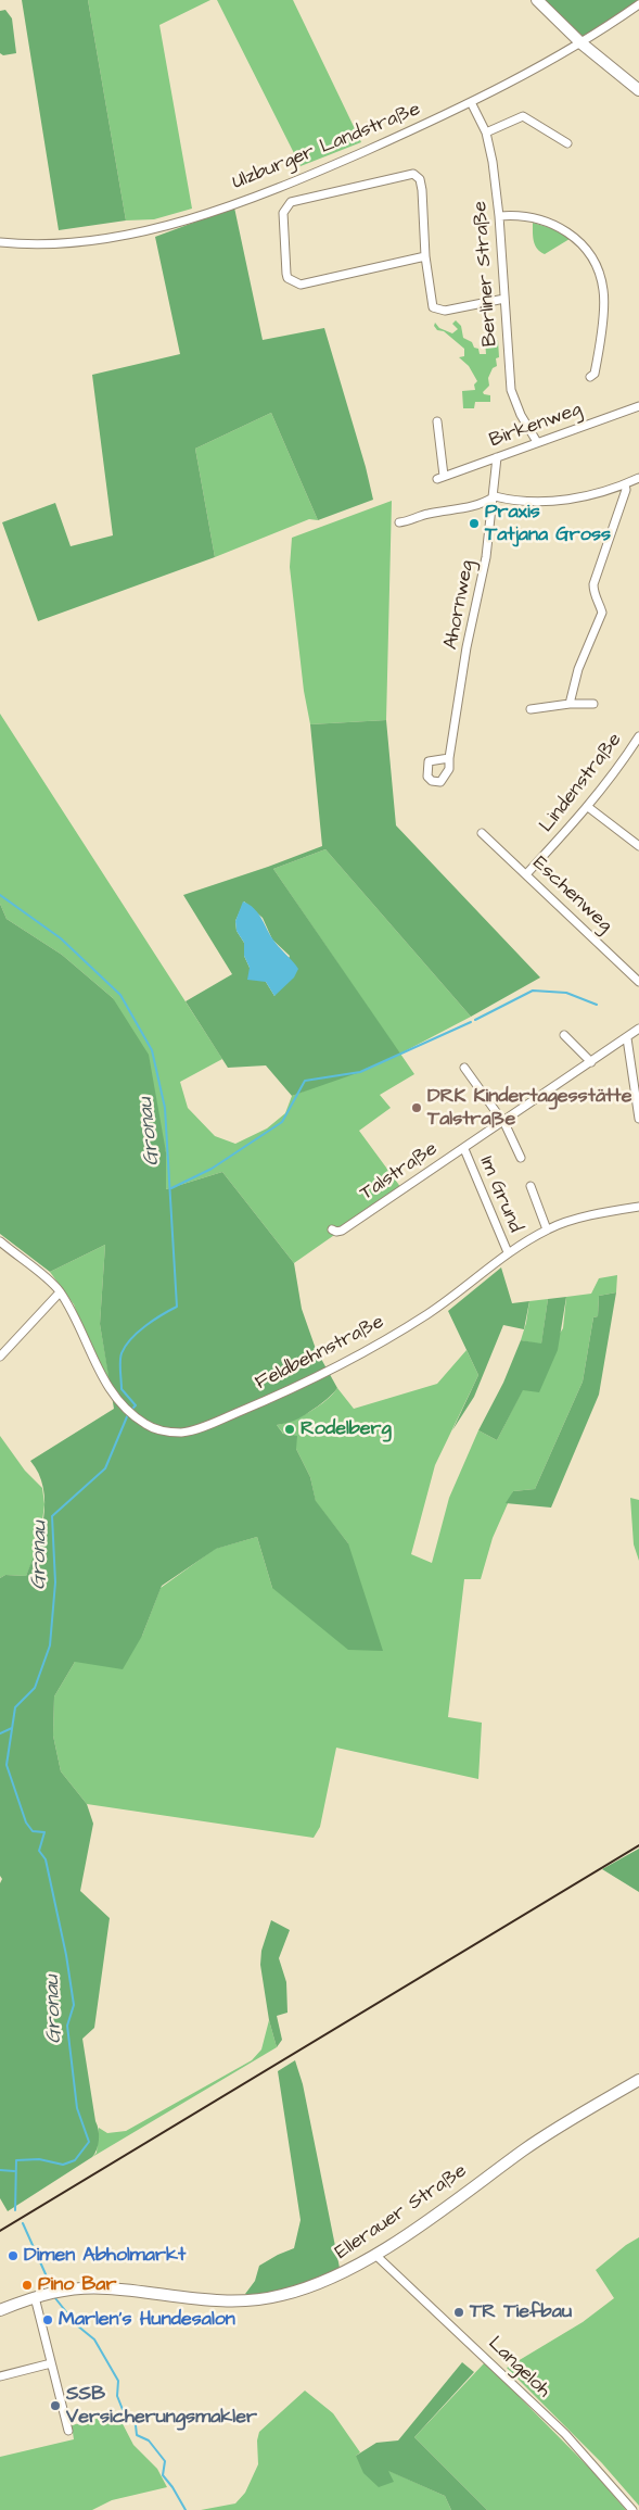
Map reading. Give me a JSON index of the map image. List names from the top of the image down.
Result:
{
  "streets": {
    "main road": ["Ellerauer Straße"],
    "street": [
      "Ulzburger Landstraße",
      "Berliner Straße",
      "Birkenweg",
      "Ahornweg",
      "Lindenstraße",
      "Eschenweg",
      "Talstraße",
      "Im Grund",
      "Feldbehnstraße",
      "Langeloh"
    ]
  },
  "crossings": [
    ["Ulzburger Landstraße", "Berliner Straße"],
    ["Berliner Straße", "Birkenweg"],
    ["Birkenweg", "Ahornweg"],
    ["Lindenstraße", "Eschenweg"],
    ["Talstraße", "Im Grund"],
    ["Im Grund", "Feldbehnstraße"],
    ["Ellerauer Straße", "Langeloh"]
  ],
  "water": ["Gronau"],
  "places": [
    "Praxis Tatjana Gross",
    "DRK Kindertagesstätte Talstraße",
    "Rodelberg",
    "Dimen Abholmarkt",
    "Pino Bar",
    "TR Tiefbau",
    "Marlen's Hundesalon",
    "SSB Versicherungsmakler"
  ]
}
